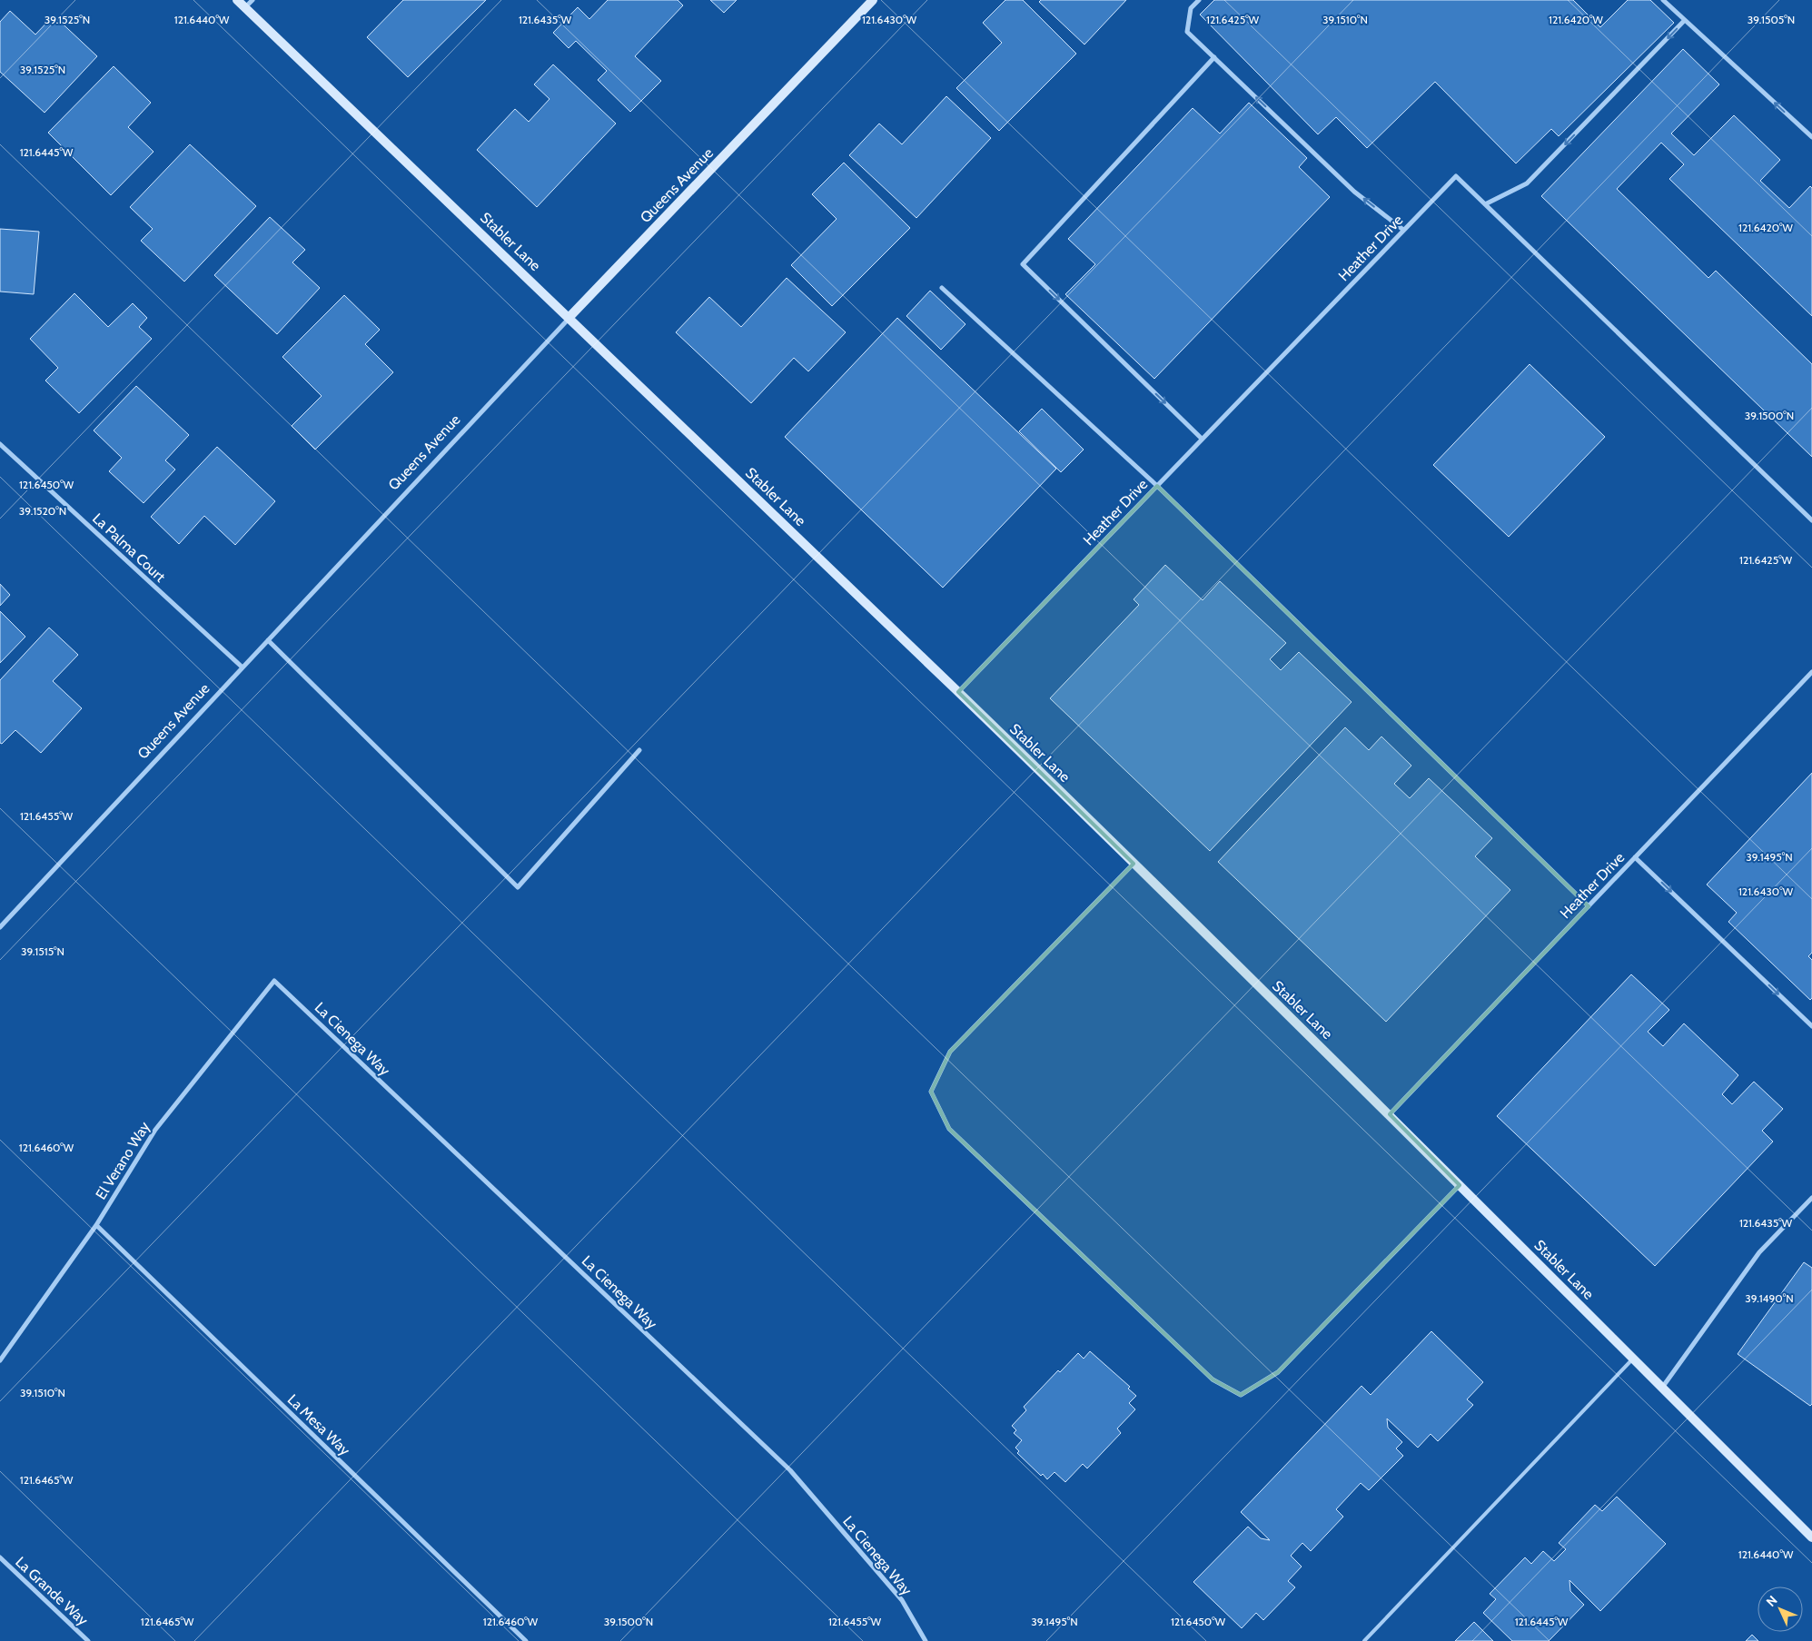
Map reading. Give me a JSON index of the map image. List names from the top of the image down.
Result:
{
  "streets": {
    "street": [
      "Queens Avenue",
      "Stabler Lane",
      "Heather Drive",
      "La Palma Court",
      "La Cienega Way",
      "El Verano Way",
      "La Mesa Way",
      "La Grande Way"
    ]
  },
  "crossings": [
    ["Queens Avenue", "Stabler Lane"],
    ["Queens Avenue", "La Palma Court"],
    ["Stabler Lane", "Heather Drive"],
    ["La Cienega Way", "El Verano Way"],
    ["El Verano Way", "La Mesa Way"]
  ],
  "north": "top left",
  "coordinates": [
    "121.6420°W",
    "121.6440°W",
    "121.6435°W",
    "121.6430°W",
    "121.6425°W",
    "39.1525°N",
    "39.1510°N",
    "39.1505°N",
    "121.6445°W",
    "39.1500°N",
    "121.6450°W",
    "39.1520°N",
    "121.6455°W",
    "39.1495°N",
    "39.1515°N",
    "121.6460°W",
    "39.1490°N",
    "121.6465°W"
  ]
}
